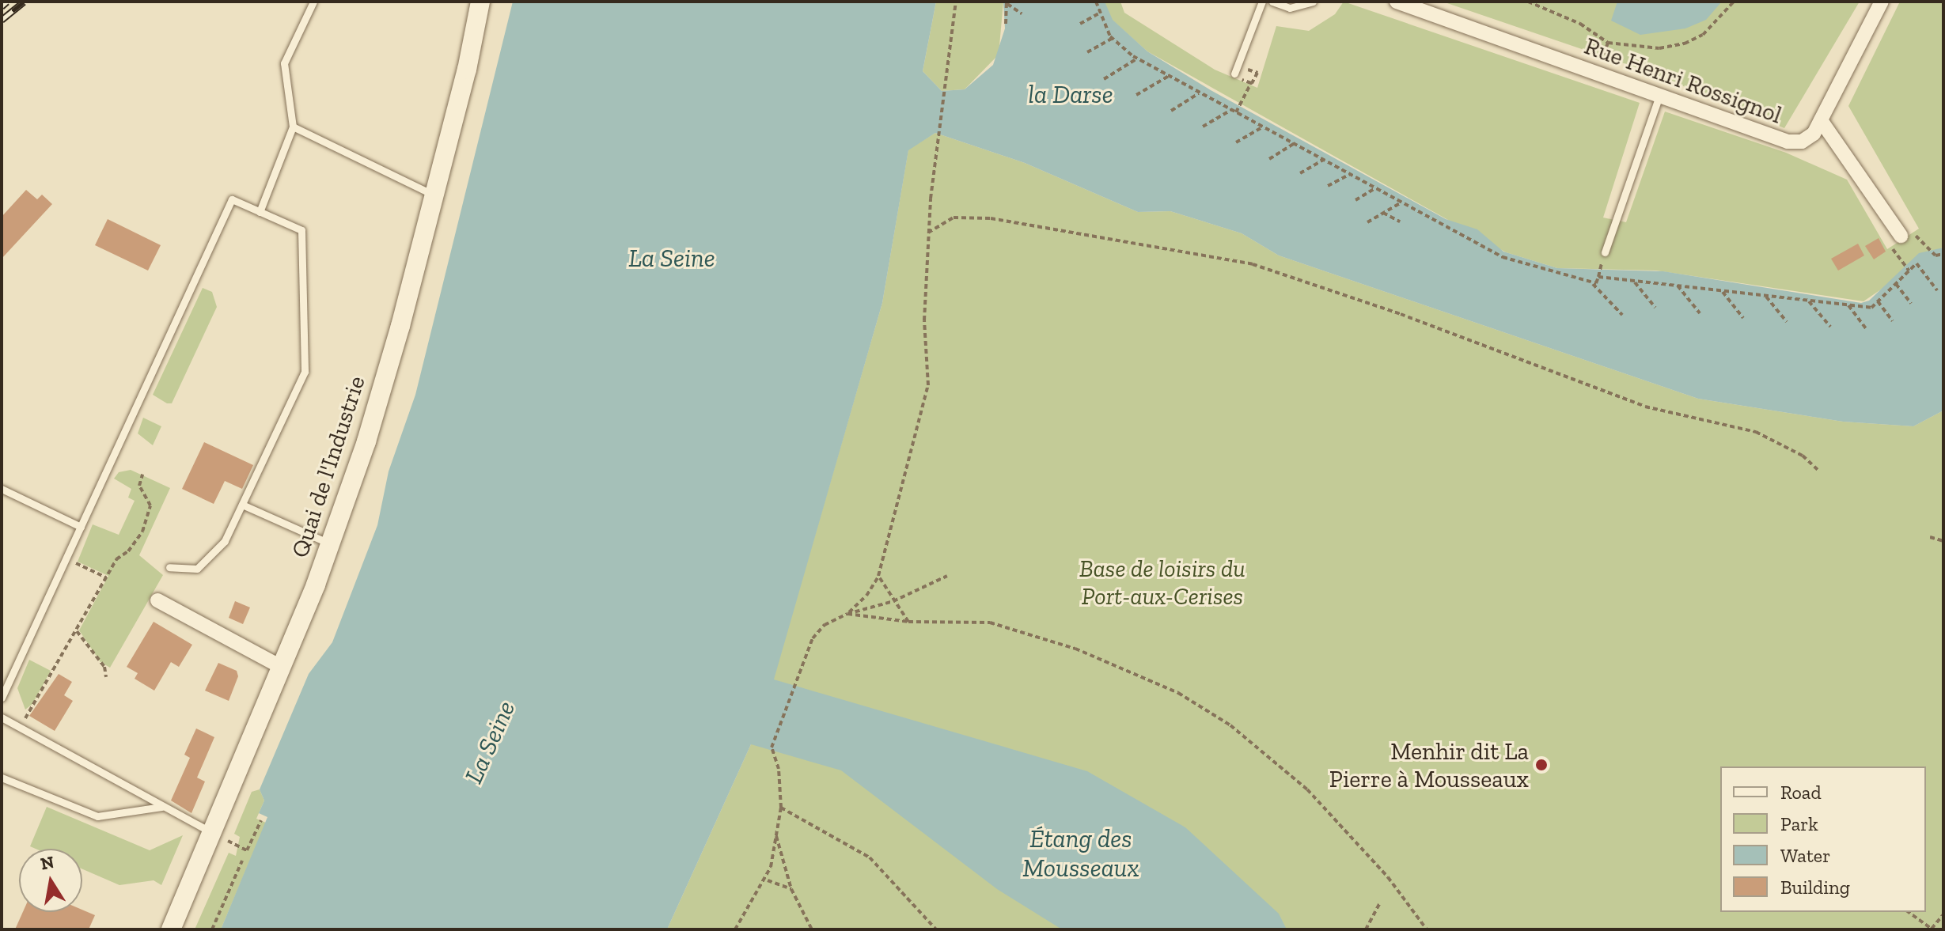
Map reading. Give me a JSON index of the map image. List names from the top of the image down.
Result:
{
  "streets": {
    "main road": ["Quai de l'Industrie"],
    "street": ["Rue Henri Rossignol"]
  },
  "water": ["la Darse", "La Seine", "Étang des Mousseaux"],
  "parks": ["Base de loisirs du Port-aux-Cerises"],
  "places": ["Menhir dit La Pierre à Mousseaux"],
  "legend": [
    "Road",
    "Park",
    "Water",
    "Building"
  ],
  "north": "top"
}
